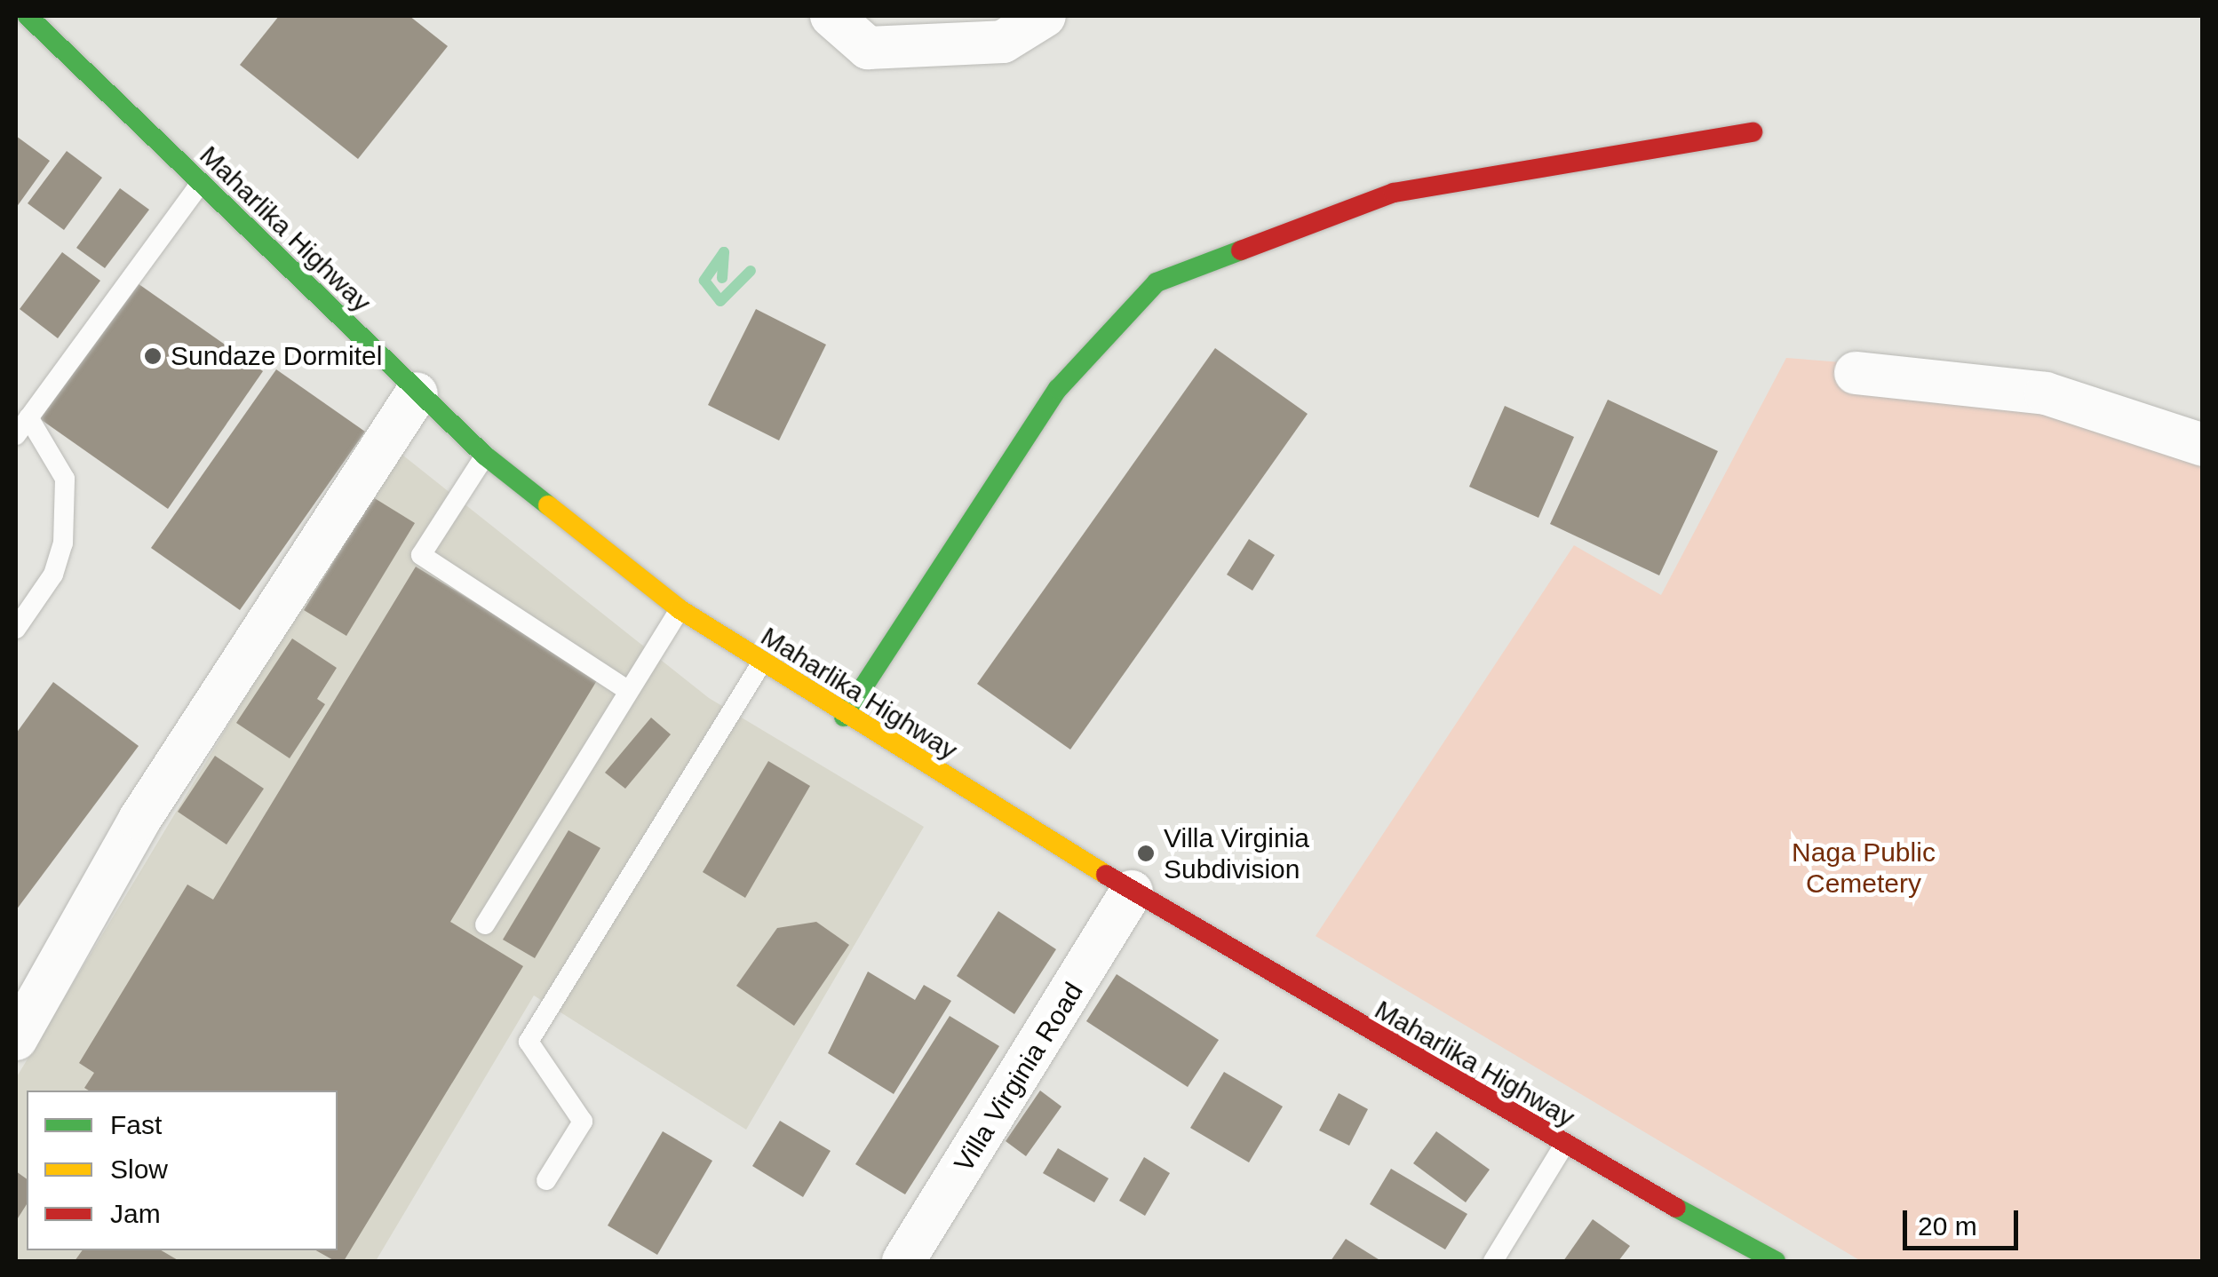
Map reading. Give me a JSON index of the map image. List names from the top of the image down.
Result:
{
  "streets": {
    "main road": ["Maharlika Highway"],
    "street": ["Villa Virginia Road"]
  },
  "crossings": [
    ["Maharlika Highway", "Villa Virginia Road"]
  ],
  "parks": ["Naga Public Cemetery"],
  "places": ["Sundaze Dormitel", "Villa Virginia Subdivision"],
  "legend": ["Fast", "Slow", "Jam"],
  "scale_bar": "20 m"
}
